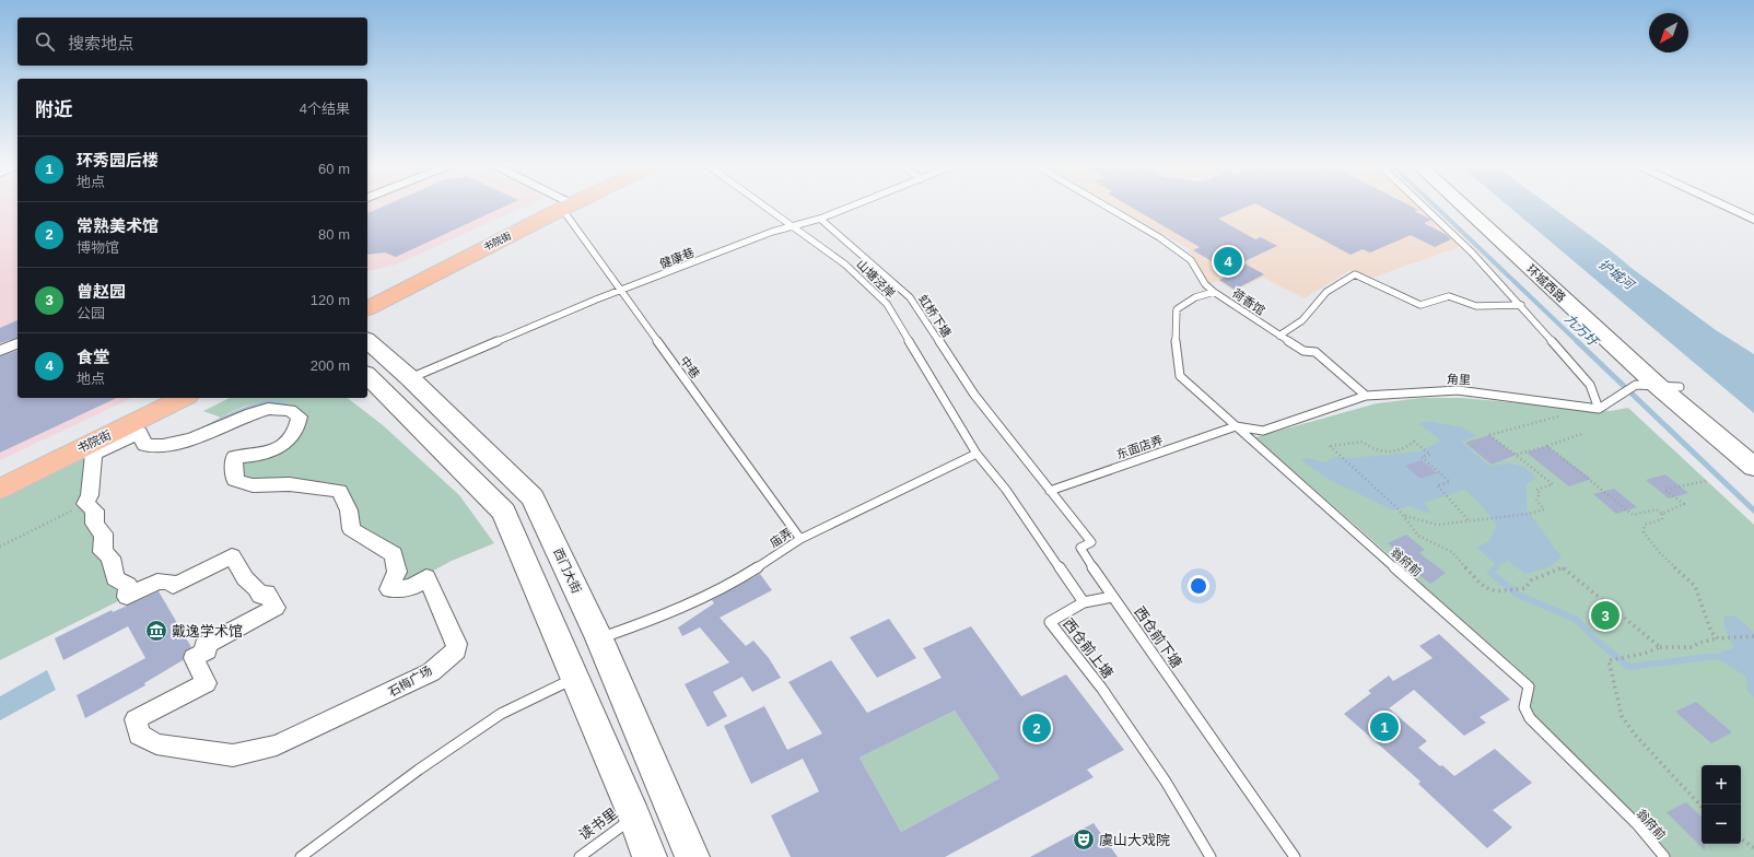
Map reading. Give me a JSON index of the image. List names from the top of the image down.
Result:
{
  "streets": {
    "main road": ["书院街", "环城西路", "西门大街"],
    "street": ["石梅广场"],
    "lane": [
      "健康巷",
      "山塘泾岸",
      "荷香馆",
      "虹桥下塘",
      "中巷",
      "角里",
      "东面店弄",
      "庙弄",
      "翁府前",
      "西仓前下塘",
      "西仓前上塘",
      "读书里"
    ]
  },
  "crossings": [
    ["健康巷", "山塘泾岸"],
    ["健康巷", "虹桥下塘"],
    ["健康巷", "中巷"],
    ["健康巷", "西门大街"],
    ["山塘泾岸", "庙弄"],
    ["山塘泾岸", "西仓前上塘"],
    ["荷香馆", "角里"],
    ["荷香馆", "翁府前"],
    ["虹桥下塘", "西仓前下塘"],
    ["中巷", "庙弄"],
    ["角里", "东面店弄"],
    ["角里", "翁府前"],
    ["东面店弄", "翁府前"],
    ["东面店弄", "西仓前下塘"],
    ["庙弄", "西门大街"],
    ["庙弄", "西仓前上塘"]
  ],
  "water": ["护城河", "九万圩"],
  "places": {
    "museum": ["戴逸学术馆"],
    "theatre": ["虞山大戏院"]
  },
  "north": "bottom left",
  "page": {
    "search": "搜索地点",
    "heading": ["附近", "4个结果"],
    "list": [
      {
        "mark": "1",
        "name": "环秀园后楼",
        "note": "地点",
        "value": "60 m"
      },
      {
        "mark": "2",
        "name": "常熟美术馆",
        "note": "博物馆",
        "value": "80 m"
      },
      {
        "mark": "3",
        "name": "曾赵园",
        "note": "公园",
        "value": "120 m"
      },
      {
        "mark": "4",
        "name": "食堂",
        "note": "地点",
        "value": "200 m"
      }
    ],
    "pins": [
      "4",
      "3",
      "1",
      "2"
    ],
    "map_buttons": ["+", "−"]
  }
}
